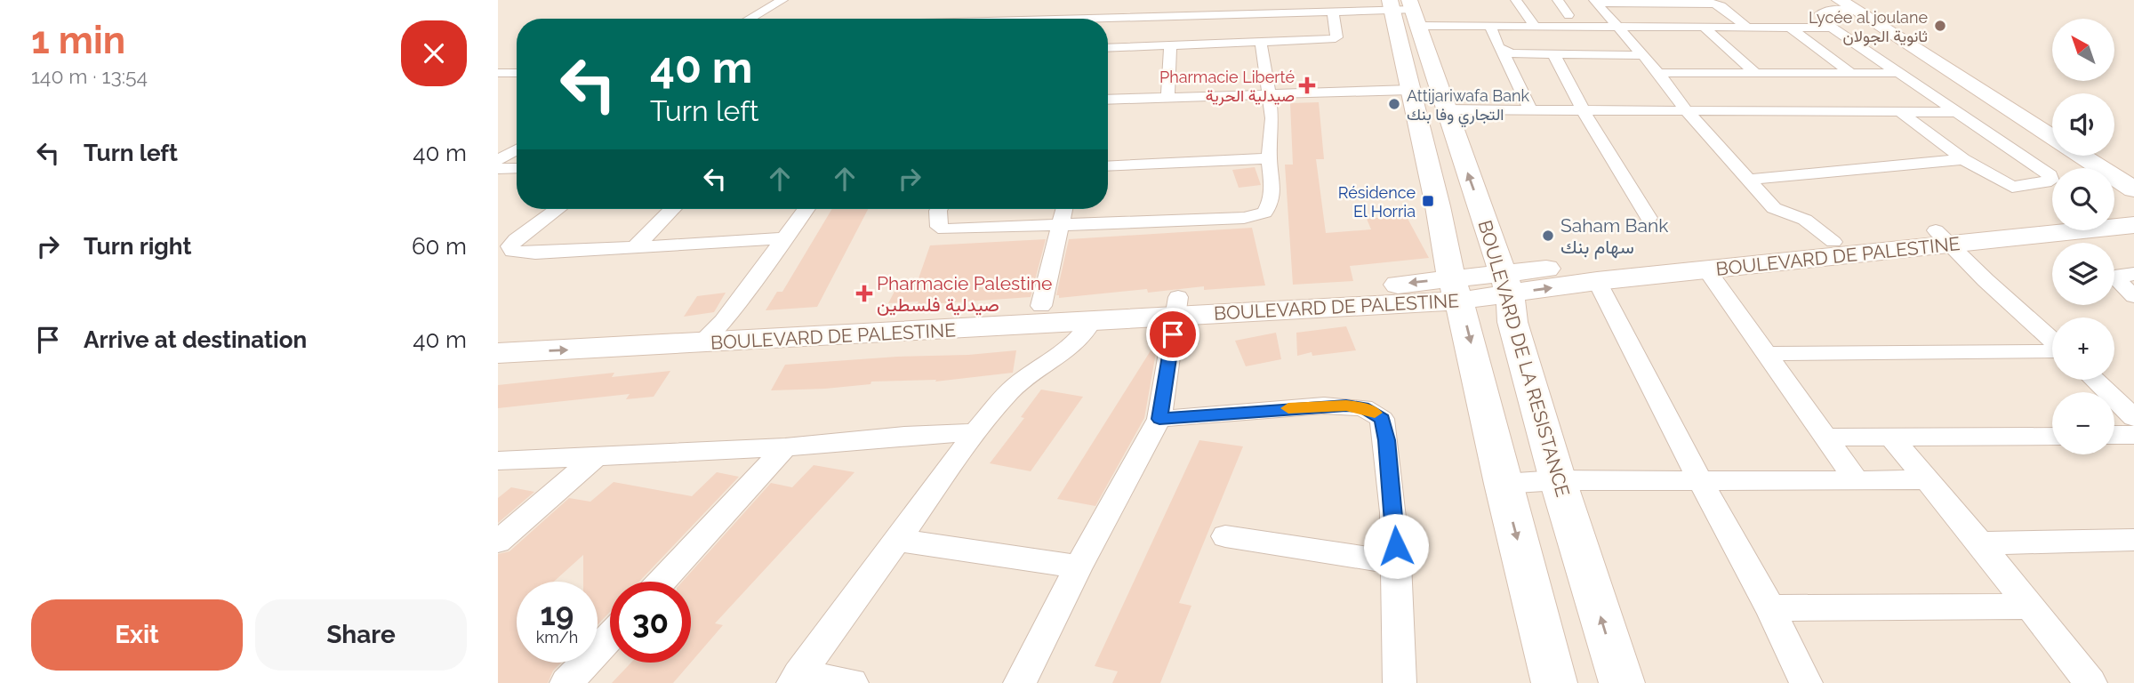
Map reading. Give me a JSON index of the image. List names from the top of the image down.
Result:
{
  "streets": {
    "main road": ["BOULEVARD DE PALESTINE", "BOULEVARD DE LA RESISTANCE"]
  },
  "crossings": [
    ["BOULEVARD DE PALESTINE", "BOULEVARD DE LA RESISTANCE"]
  ],
  "places": {
    "other": ["Lycée al joulane ثانوية الجولان", "Attijariwafa Bank التجاري وفا بنك", "Saham Bank سهام بنك"],
    "health": ["Pharmacie Liberté صيدلية الحرية", "Pharmacie Palestine صيدلية فلسطين"],
    "transit": ["Résidence El Horria"]
  },
  "north": "top left",
  "page": {
    "heading": ["1 min", "140 m · 13:54"],
    "map_buttons": ["+", "−"],
    "turn": ["40 m", "Turn left"],
    "list": [
      {
        "name": "Turn left",
        "value": "40 m"
      },
      {
        "name": "Turn right",
        "value": "60 m"
      },
      {
        "name": "Arrive at destination",
        "value": "40 m"
      }
    ],
    "speed": "19 km/h",
    "limit": "30",
    "buttons": ["Exit", "Share"]
  }
}
